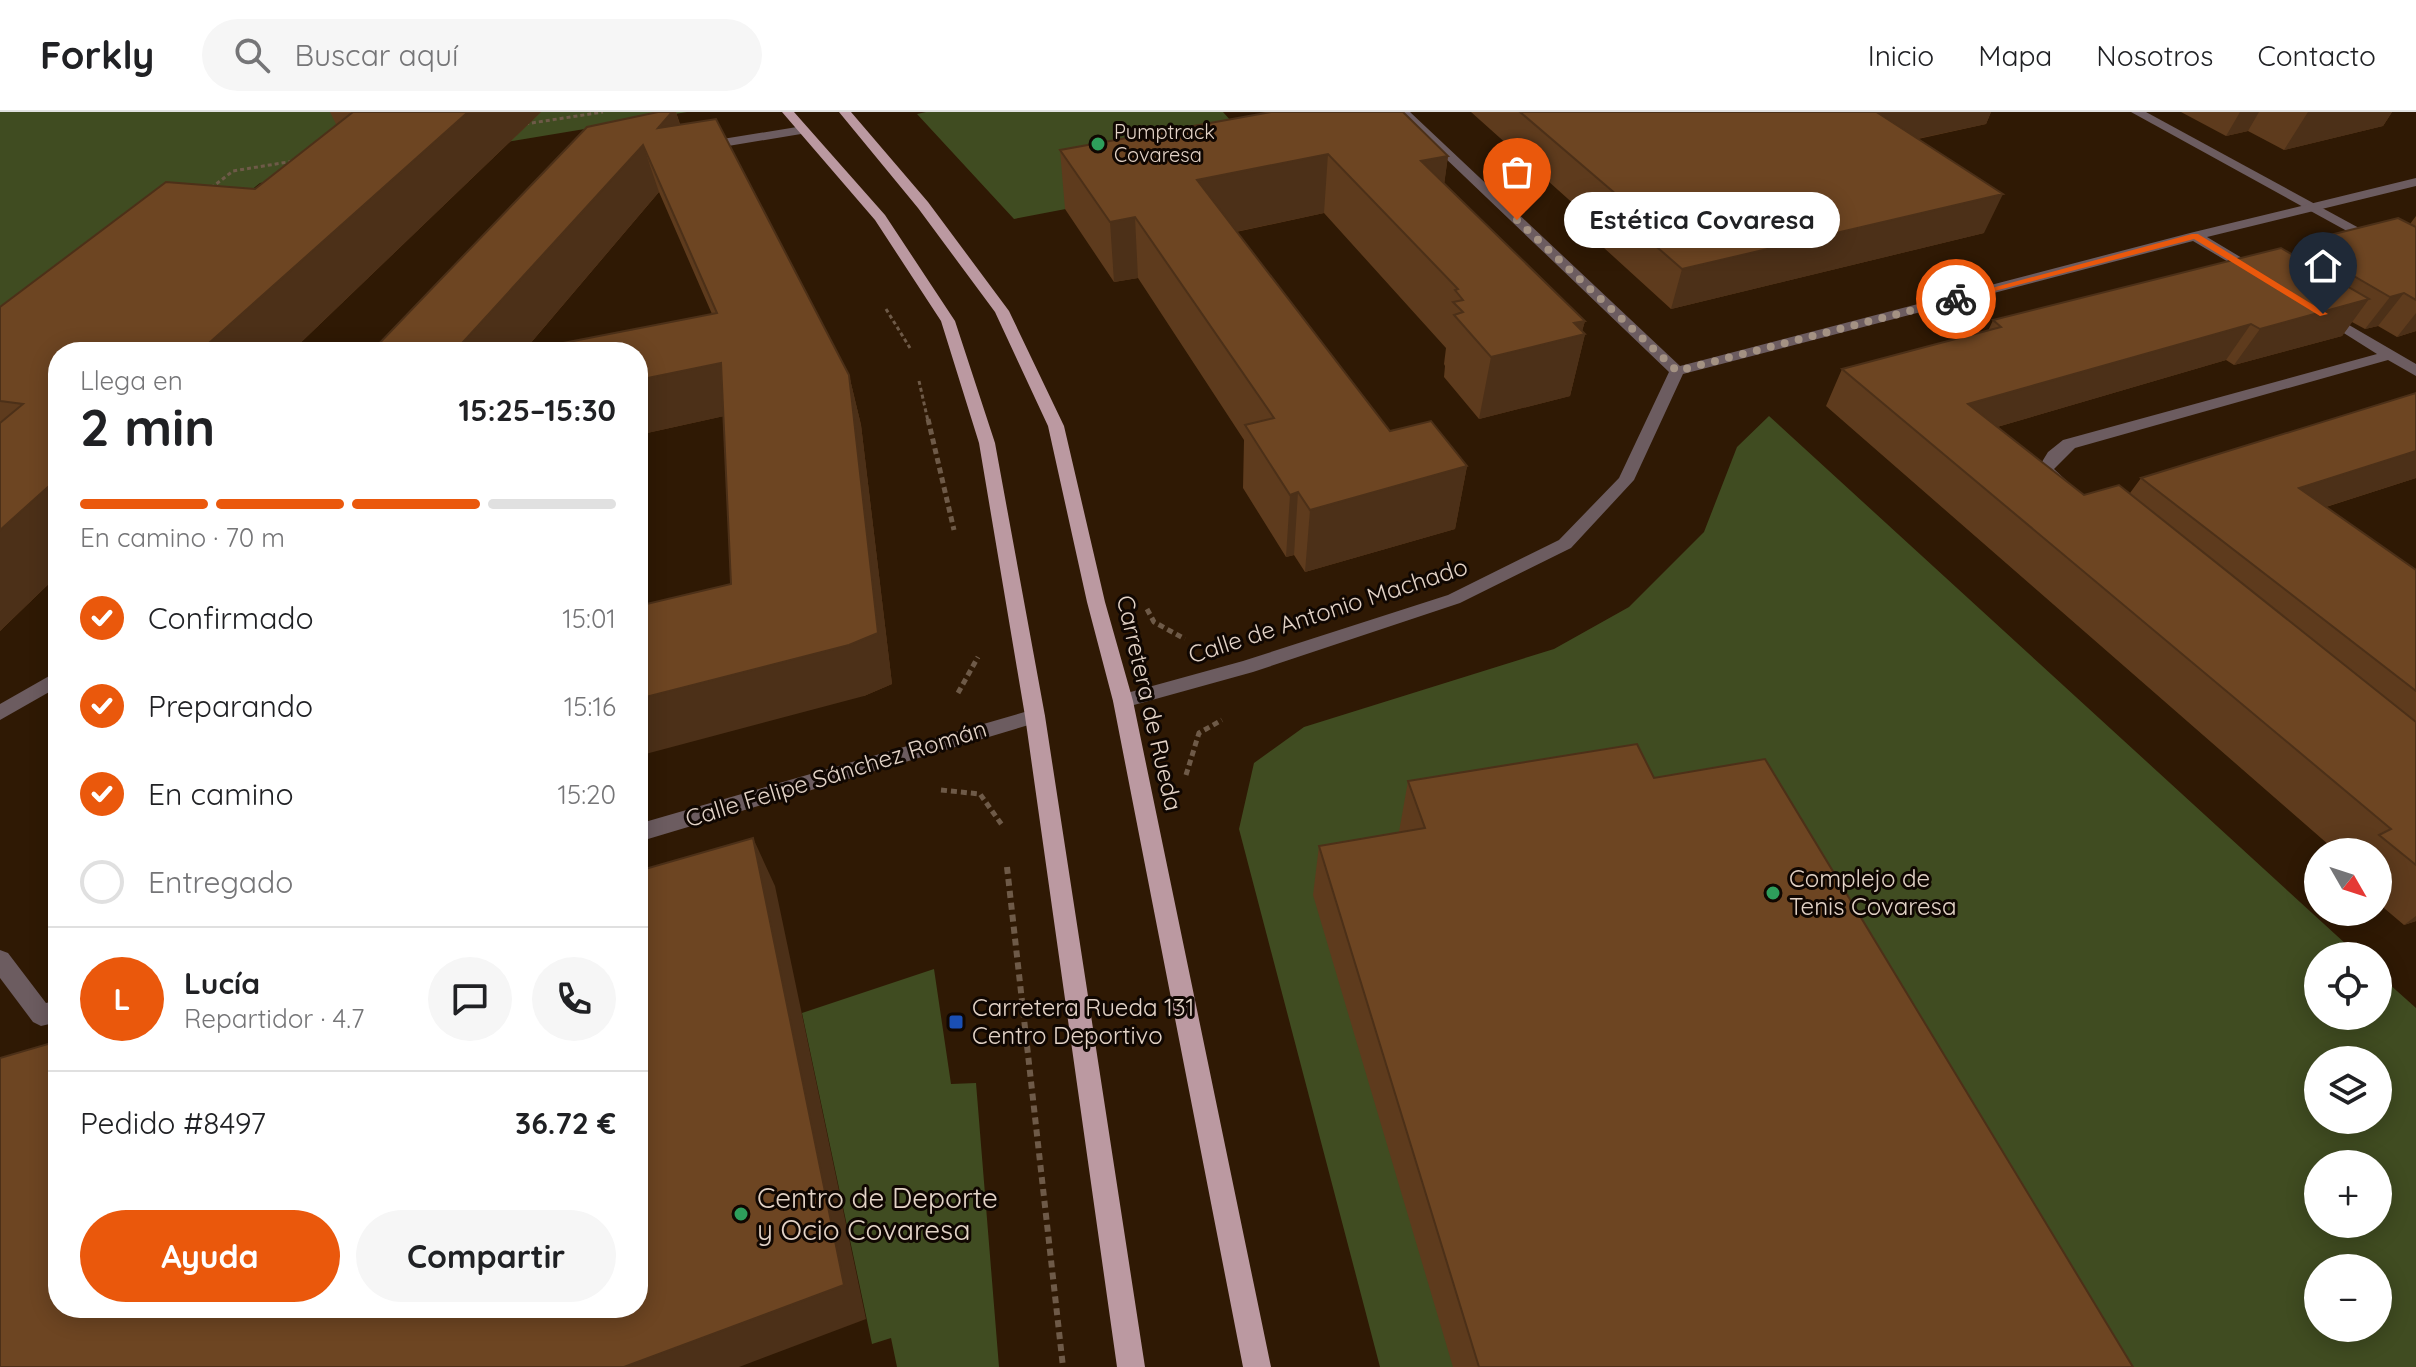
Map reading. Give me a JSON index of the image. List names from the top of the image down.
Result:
{
  "streets": {
    "main road": ["Carretera de Rueda"],
    "street": ["Calle de Antonio Machado", "Calle Felipe Sánchez Román"]
  },
  "crossings": [
    ["Calle de Antonio Machado", "Carretera de Rueda"]
  ],
  "places": {
    "other": [
      "Pumptrack Covaresa",
      "Estética Covaresa",
      "Complejo de Tenis Covaresa",
      "Centro de Deporte y Ocio Covaresa"
    ],
    "transit": ["Carretera Rueda 131 Centro Deportivo"]
  },
  "north": "bottom right",
  "page": {
    "header": "Forkly",
    "search": "Buscar aquí",
    "nav": [
      "Inicio",
      "Mapa",
      "Nosotros",
      "Contacto"
    ],
    "bubble": "Estética Covaresa",
    "heading": ["2 min", "Llega en", "15:25–15:30"],
    "panel": [
      "Lucía",
      "Repartidor · 4.7",
      "Pedido #8497",
      "36.72 €"
    ],
    "bar": "En camino · 70 m",
    "list": [
      ["Confirmado", "15:01"],
      ["Preparando", "15:16"],
      ["En camino", "15:20"],
      "Entregado"
    ],
    "map_buttons": ["+", "−"],
    "round": "L",
    "buttons": ["Ayuda", "Compartir"]
  }
}
